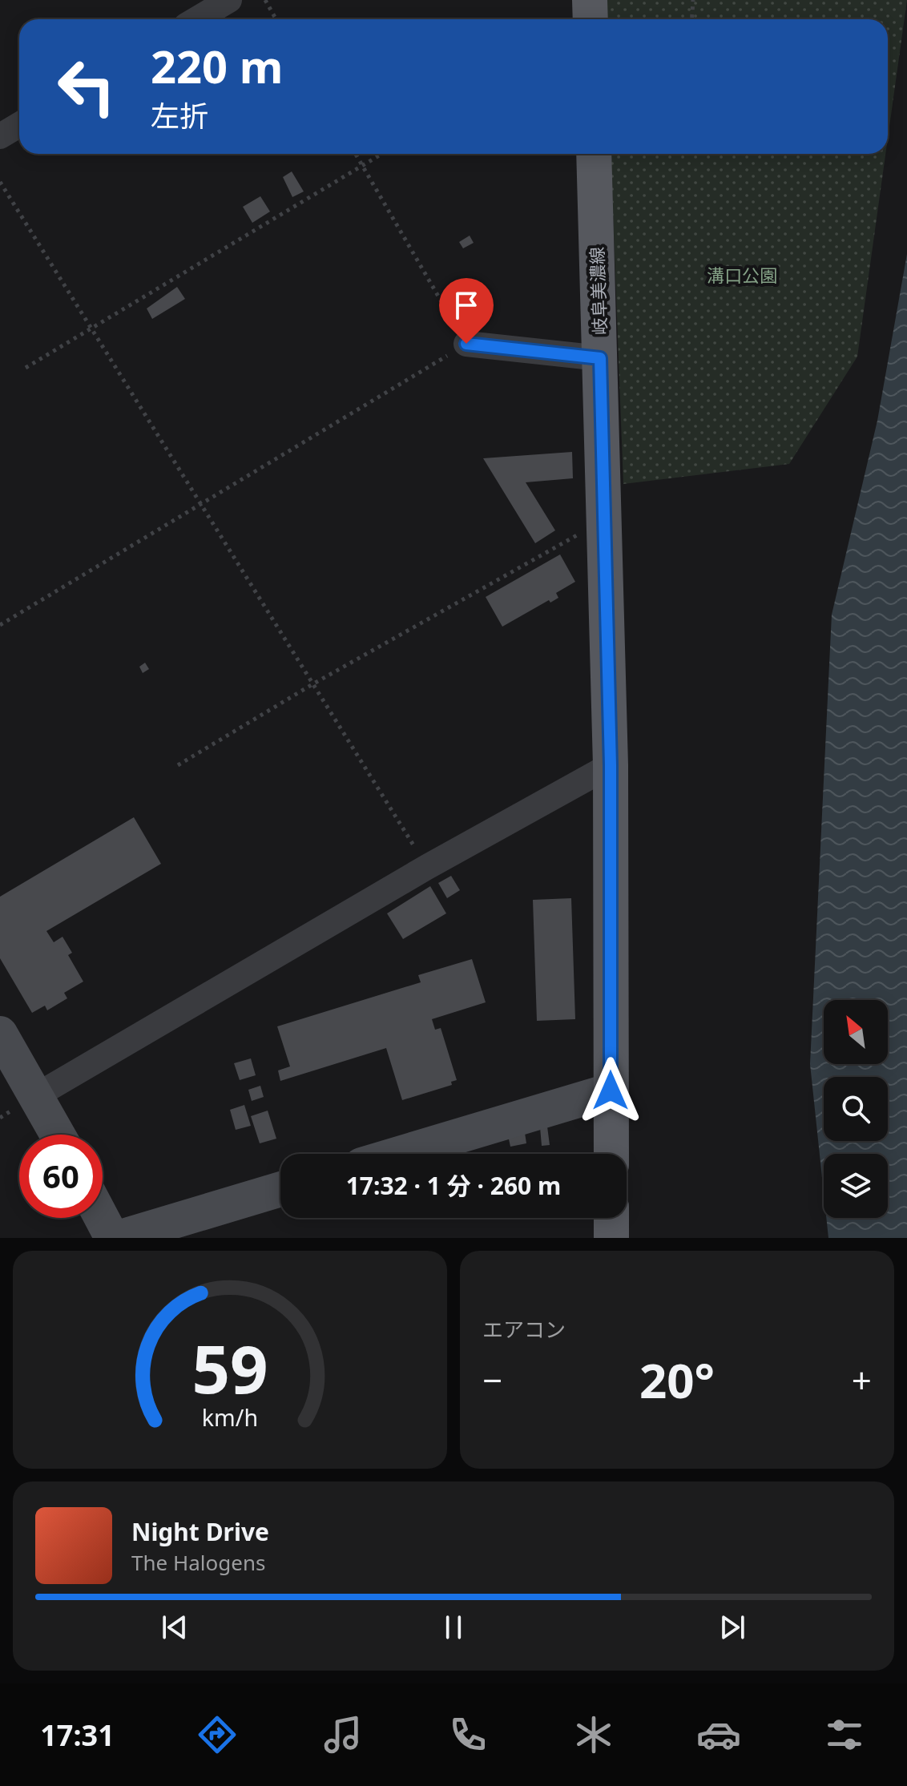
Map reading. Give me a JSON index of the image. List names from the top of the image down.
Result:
{
  "streets": {
    "main road": ["岐阜美濃線"]
  },
  "parks": ["溝口公園"],
  "north": "top left",
  "page": {
    "turn": ["220 m", "左折"],
    "limit": "60",
    "trip": "17:32 · 1 分 · 260 m",
    "tile": "エアコン",
    "heat": ["−", "20°", "+"],
    "song": ["Night Drive", "The Halogens"],
    "tabs": "17:31",
    "gauge": ["59", "km/h"]
  }
}
